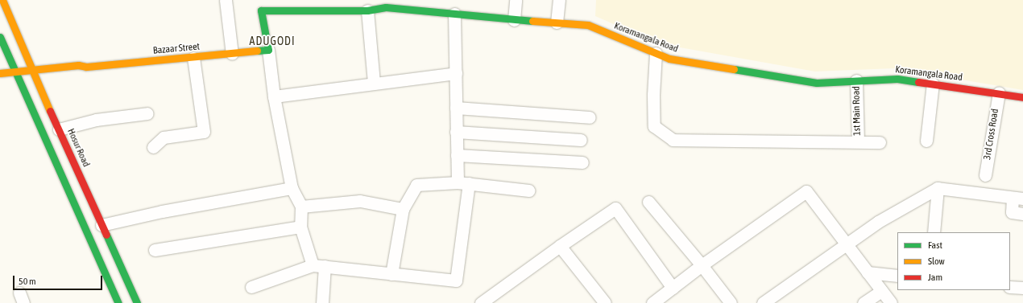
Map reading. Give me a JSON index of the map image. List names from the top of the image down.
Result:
{
  "streets": {
    "street": [
      "Koramangala Road",
      "Bazaar Street",
      "1st Main Road",
      "3rd Cross Road",
      "Hosur Road"
    ]
  },
  "crossings": [
    ["Koramangala Road", "1st Main Road"],
    ["Koramangala Road", "3rd Cross Road"],
    ["Bazaar Street", "Hosur Road"]
  ],
  "districts": ["ADUGODI"],
  "legend": ["Fast", "Slow", "Jam"],
  "scale_bar": "50 m"
}
